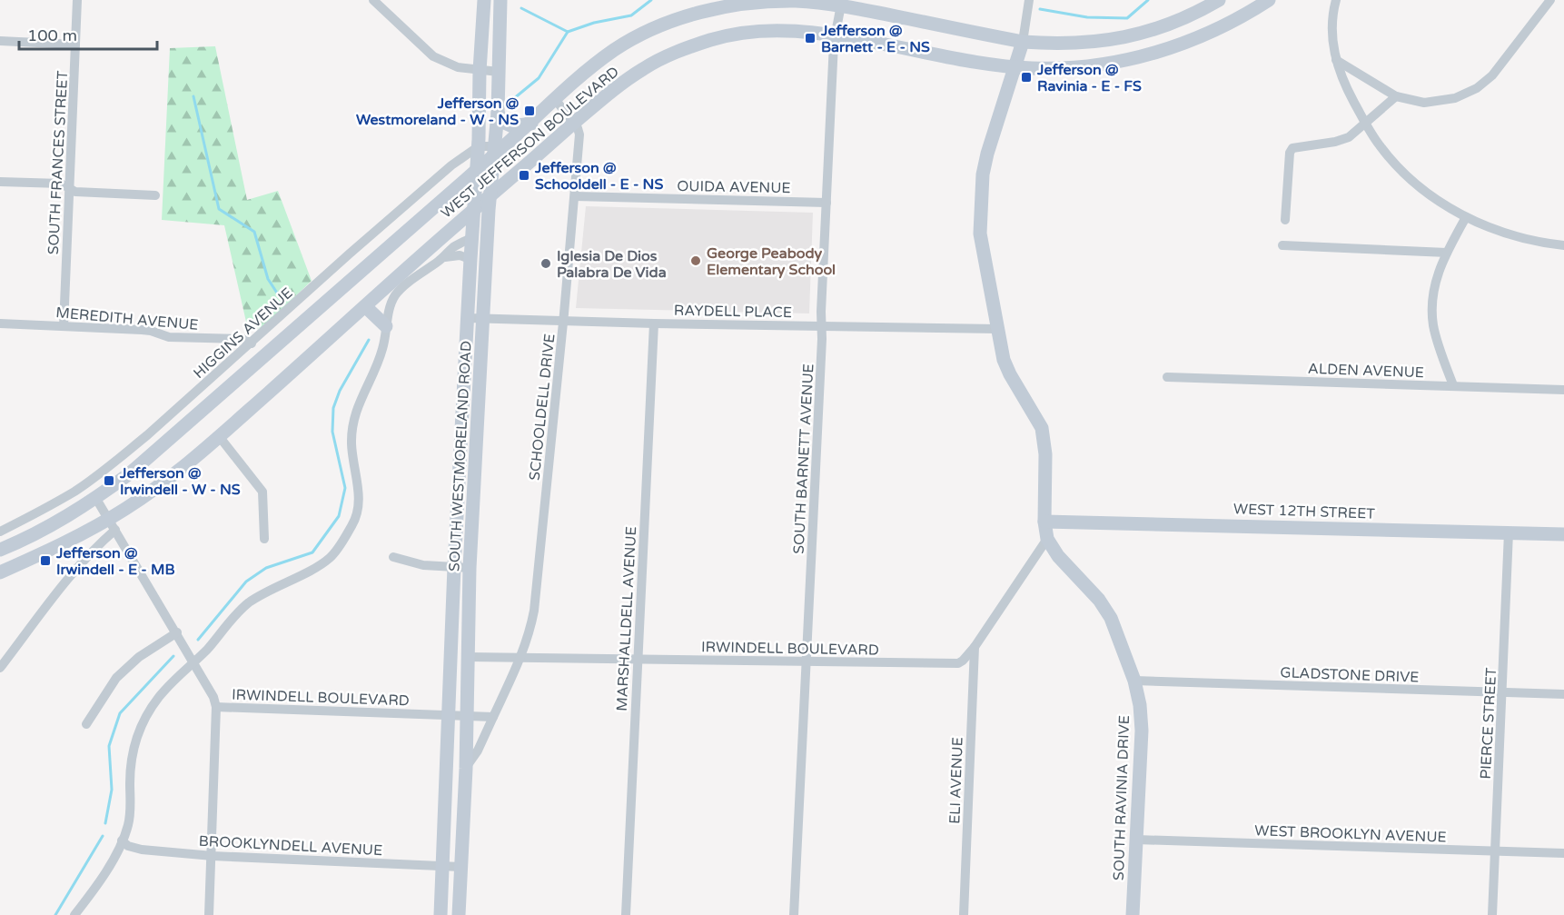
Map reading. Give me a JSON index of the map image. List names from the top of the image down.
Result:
{
  "streets": {
    "main road": [
      "WEST JEFFERSON BOULEVARD",
      "SOUTH WESTMORELAND ROAD",
      "WEST 12TH STREET",
      "SOUTH RAVINIA DRIVE"
    ],
    "street": [
      "SOUTH FRANCES STREET",
      "OUIDA AVENUE",
      "RAYDELL PLACE",
      "MEREDITH AVENUE",
      "HIGGINS AVENUE",
      "ALDEN AVENUE",
      "SCHOOLDELL DRIVE",
      "SOUTH BARNETT AVENUE",
      "MARSHALLDELL AVENUE",
      "IRWINDELL BOULEVARD",
      "GLADSTONE DRIVE",
      "PIERCE STREET",
      "ELI AVENUE",
      "WEST BROOKLYN AVENUE",
      "BROOKLYNDELL AVENUE"
    ]
  },
  "crossings": [
    ["WEST JEFFERSON BOULEVARD", "SCHOOLDELL DRIVE"],
    ["WEST JEFFERSON BOULEVARD", "SOUTH WESTMORELAND ROAD"],
    ["WEST JEFFERSON BOULEVARD", "SOUTH BARNETT AVENUE"],
    ["WEST JEFFERSON BOULEVARD", "IRWINDELL BOULEVARD"],
    ["WEST JEFFERSON BOULEVARD", "SOUTH RAVINIA DRIVE"],
    ["SOUTH FRANCES STREET", "MEREDITH AVENUE"],
    ["OUIDA AVENUE", "SCHOOLDELL DRIVE"],
    ["OUIDA AVENUE", "SOUTH BARNETT AVENUE"],
    ["RAYDELL PLACE", "SCHOOLDELL DRIVE"],
    ["RAYDELL PLACE", "SOUTH WESTMORELAND ROAD"],
    ["RAYDELL PLACE", "SOUTH BARNETT AVENUE"],
    ["RAYDELL PLACE", "MARSHALLDELL AVENUE"],
    ["RAYDELL PLACE", "SOUTH RAVINIA DRIVE"],
    ["MEREDITH AVENUE", "HIGGINS AVENUE"],
    ["HIGGINS AVENUE", "SOUTH WESTMORELAND ROAD"],
    ["SCHOOLDELL DRIVE", "SOUTH WESTMORELAND ROAD"],
    ["SCHOOLDELL DRIVE", "IRWINDELL BOULEVARD"],
    ["SOUTH WESTMORELAND ROAD", "IRWINDELL BOULEVARD"],
    ["SOUTH WESTMORELAND ROAD", "BROOKLYNDELL AVENUE"],
    ["SOUTH BARNETT AVENUE", "IRWINDELL BOULEVARD"],
    ["WEST 12TH STREET", "PIERCE STREET"],
    ["WEST 12TH STREET", "SOUTH RAVINIA DRIVE"],
    ["MARSHALLDELL AVENUE", "IRWINDELL BOULEVARD"],
    ["IRWINDELL BOULEVARD", "ELI AVENUE"],
    ["IRWINDELL BOULEVARD", "SOUTH RAVINIA DRIVE"],
    ["GLADSTONE DRIVE", "PIERCE STREET"],
    ["GLADSTONE DRIVE", "SOUTH RAVINIA DRIVE"],
    ["PIERCE STREET", "WEST BROOKLYN AVENUE"],
    ["SOUTH RAVINIA DRIVE", "WEST BROOKLYN AVENUE"]
  ],
  "places": {
    "transit": [
      "Jefferson @ Barnett - E - NS",
      "Jefferson @ Ravinia - E - FS",
      "Jefferson @ Westmoreland - W - NS",
      "Jefferson @ Schooldell - E - NS",
      "Jefferson @ Irwindell - W - NS",
      "Jefferson @ Irwindell - E - MB"
    ],
    "other": ["George Peabody Elementary School", "Iglesia De Dios Palabra De Vida"]
  },
  "scale_bar": "100 m"
}
